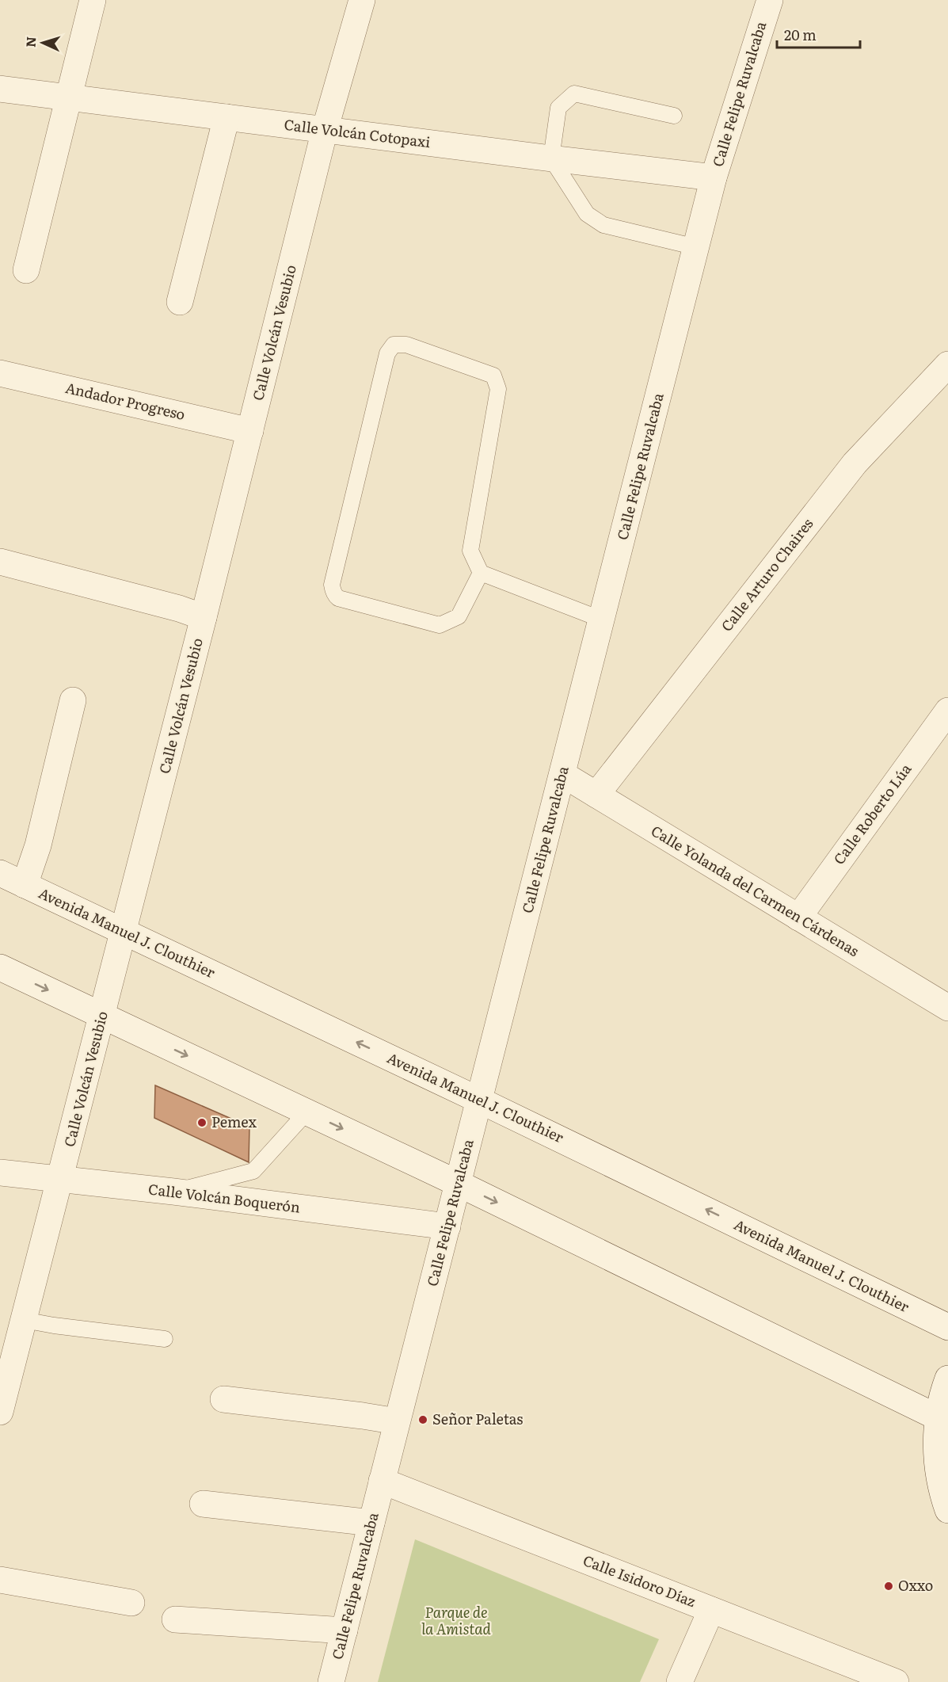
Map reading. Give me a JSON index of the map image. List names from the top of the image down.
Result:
{
  "streets": {
    "street": [
      "Calle Felipe Ruvalcaba",
      "Calle Volcán Cotopaxi",
      "Calle Volcán Vesubio",
      "Andador Progreso",
      "Calle Arturo Chaires",
      "Calle Roberto Lúa",
      "Calle Yolanda del Carmen Cárdenas",
      "Avenida Manuel J. Clouthier",
      "Calle Volcán Boquerón",
      "Calle Isidoro Díaz"
    ]
  },
  "crossings": [
    ["Calle Felipe Ruvalcaba", "Calle Volcán Cotopaxi"],
    ["Calle Felipe Ruvalcaba", "Calle Yolanda del Carmen Cárdenas"],
    ["Calle Felipe Ruvalcaba", "Avenida Manuel J. Clouthier"],
    ["Calle Felipe Ruvalcaba", "Calle Volcán Boquerón"],
    ["Calle Felipe Ruvalcaba", "Calle Isidoro Díaz"],
    ["Calle Volcán Cotopaxi", "Calle Volcán Vesubio"],
    ["Calle Volcán Vesubio", "Andador Progreso"],
    ["Calle Volcán Vesubio", "Avenida Manuel J. Clouthier"],
    ["Calle Volcán Vesubio", "Calle Volcán Boquerón"],
    ["Calle Arturo Chaires", "Calle Yolanda del Carmen Cárdenas"],
    ["Calle Roberto Lúa", "Calle Yolanda del Carmen Cárdenas"]
  ],
  "parks": ["Parque de la Amistad"],
  "places": ["Pemex", "Señor Paletas", "Oxxo"],
  "scale_bar": "20 m",
  "north": "left"
}
